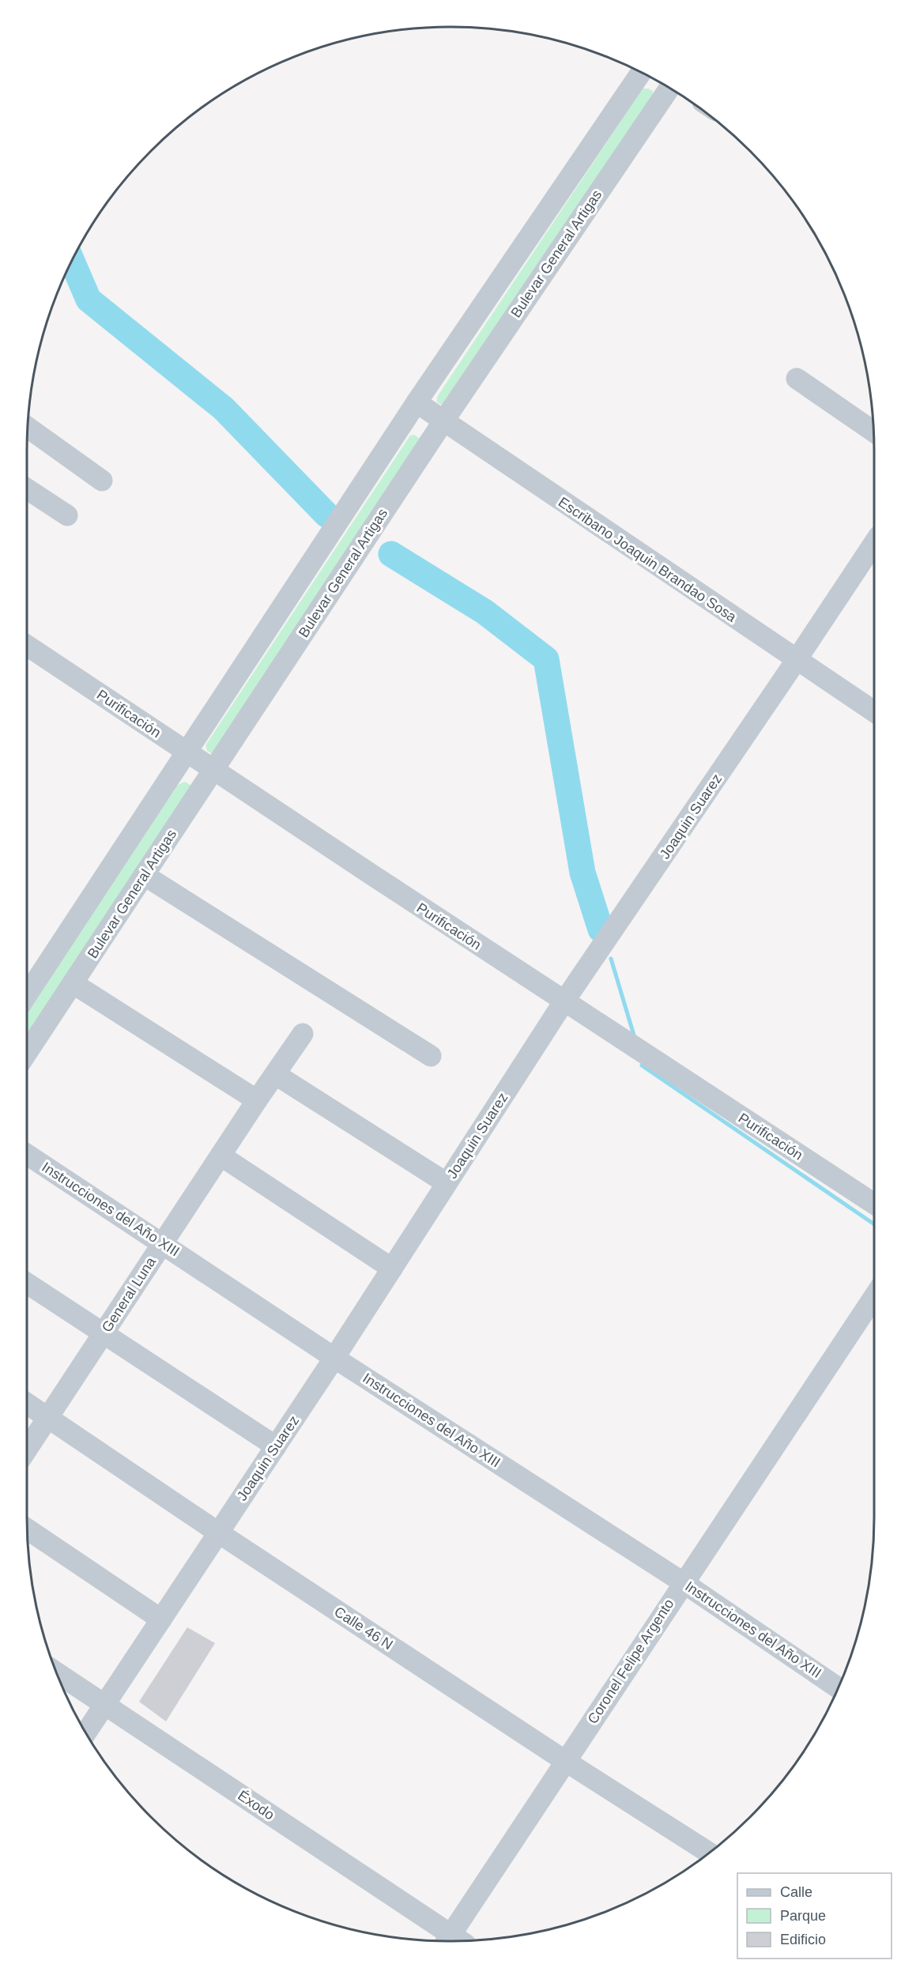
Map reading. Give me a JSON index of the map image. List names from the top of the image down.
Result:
{
  "streets": {
    "street": [
      "Bulevar General Artigas",
      "Escribano Joaquin Brandao Sosa",
      "Purificación",
      "Joaquin Suarez",
      "Instrucciones del Año XIII",
      "General Luna",
      "Calle 46 N",
      "Coronel Felipe Argento",
      "Éxodo"
    ]
  },
  "crossings": [
    ["Bulevar General Artigas", "Escribano Joaquin Brandao Sosa"],
    ["Bulevar General Artigas", "Purificación"],
    ["Escribano Joaquin Brandao Sosa", "Joaquin Suarez"],
    ["Purificación", "Joaquin Suarez"],
    ["Joaquin Suarez", "Instrucciones del Año XIII"],
    ["Joaquin Suarez", "Calle 46 N"],
    ["Joaquin Suarez", "Éxodo"],
    ["Instrucciones del Año XIII", "General Luna"],
    ["Instrucciones del Año XIII", "Coronel Felipe Argento"],
    ["General Luna", "Calle 46 N"],
    ["Calle 46 N", "Coronel Felipe Argento"],
    ["Coronel Felipe Argento", "Éxodo"]
  ],
  "legend": ["Calle", "Parque", "Edificio"]
}
